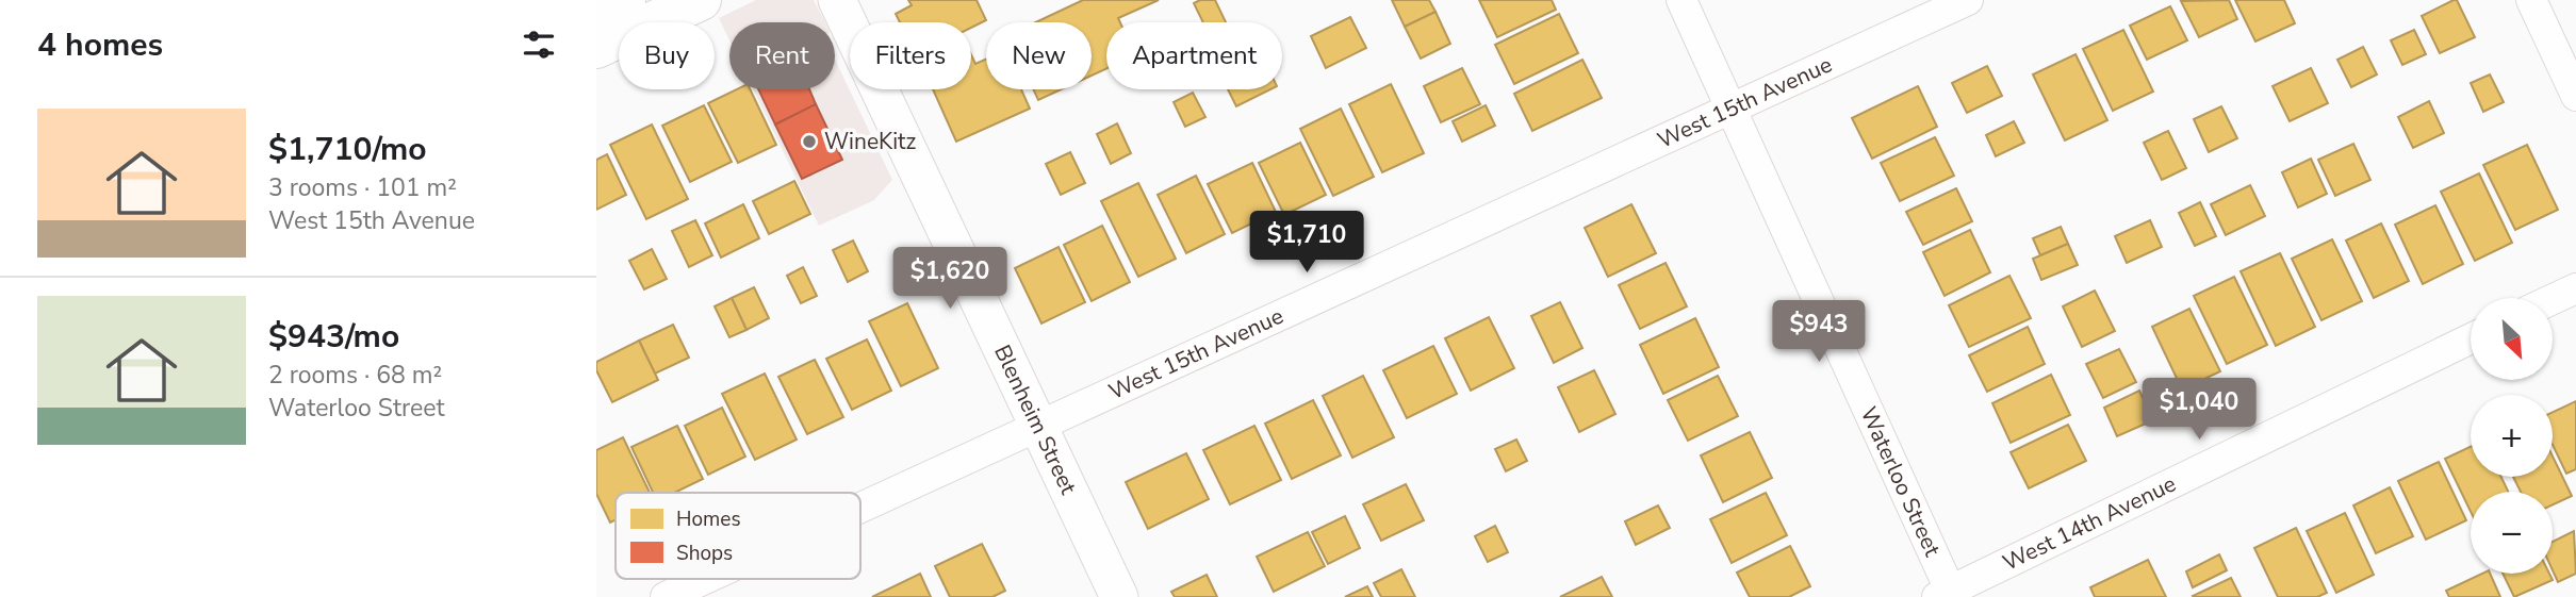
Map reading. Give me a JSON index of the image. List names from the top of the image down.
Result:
{
  "streets": {
    "street": [
      "West 15th Avenue",
      "Blenheim Street",
      "Waterloo Street",
      "West 14th Avenue"
    ]
  },
  "crossings": [
    ["West 15th Avenue", "Blenheim Street"],
    ["West 15th Avenue", "Waterloo Street"],
    ["Waterloo Street", "West 14th Avenue"]
  ],
  "places": ["WineKitz"],
  "legend": ["Homes", "Shops"],
  "north": "bottom right",
  "page": {
    "heading": "4 homes",
    "chip": [
      "Buy",
      "Rent",
      "Filters",
      "New",
      "Apartment"
    ],
    "list": [
      {
        "name": "$1,710/mo",
        "note": "3 rooms · 101 m² · West 15th Avenue"
      },
      {
        "name": "$943/mo",
        "note": "2 rooms · 68 m² · Waterloo Street"
      }
    ],
    "price": [
      "$1,710",
      "$1,620",
      "$943",
      "$1,040"
    ],
    "map_buttons": ["+", "−"]
  }
}
